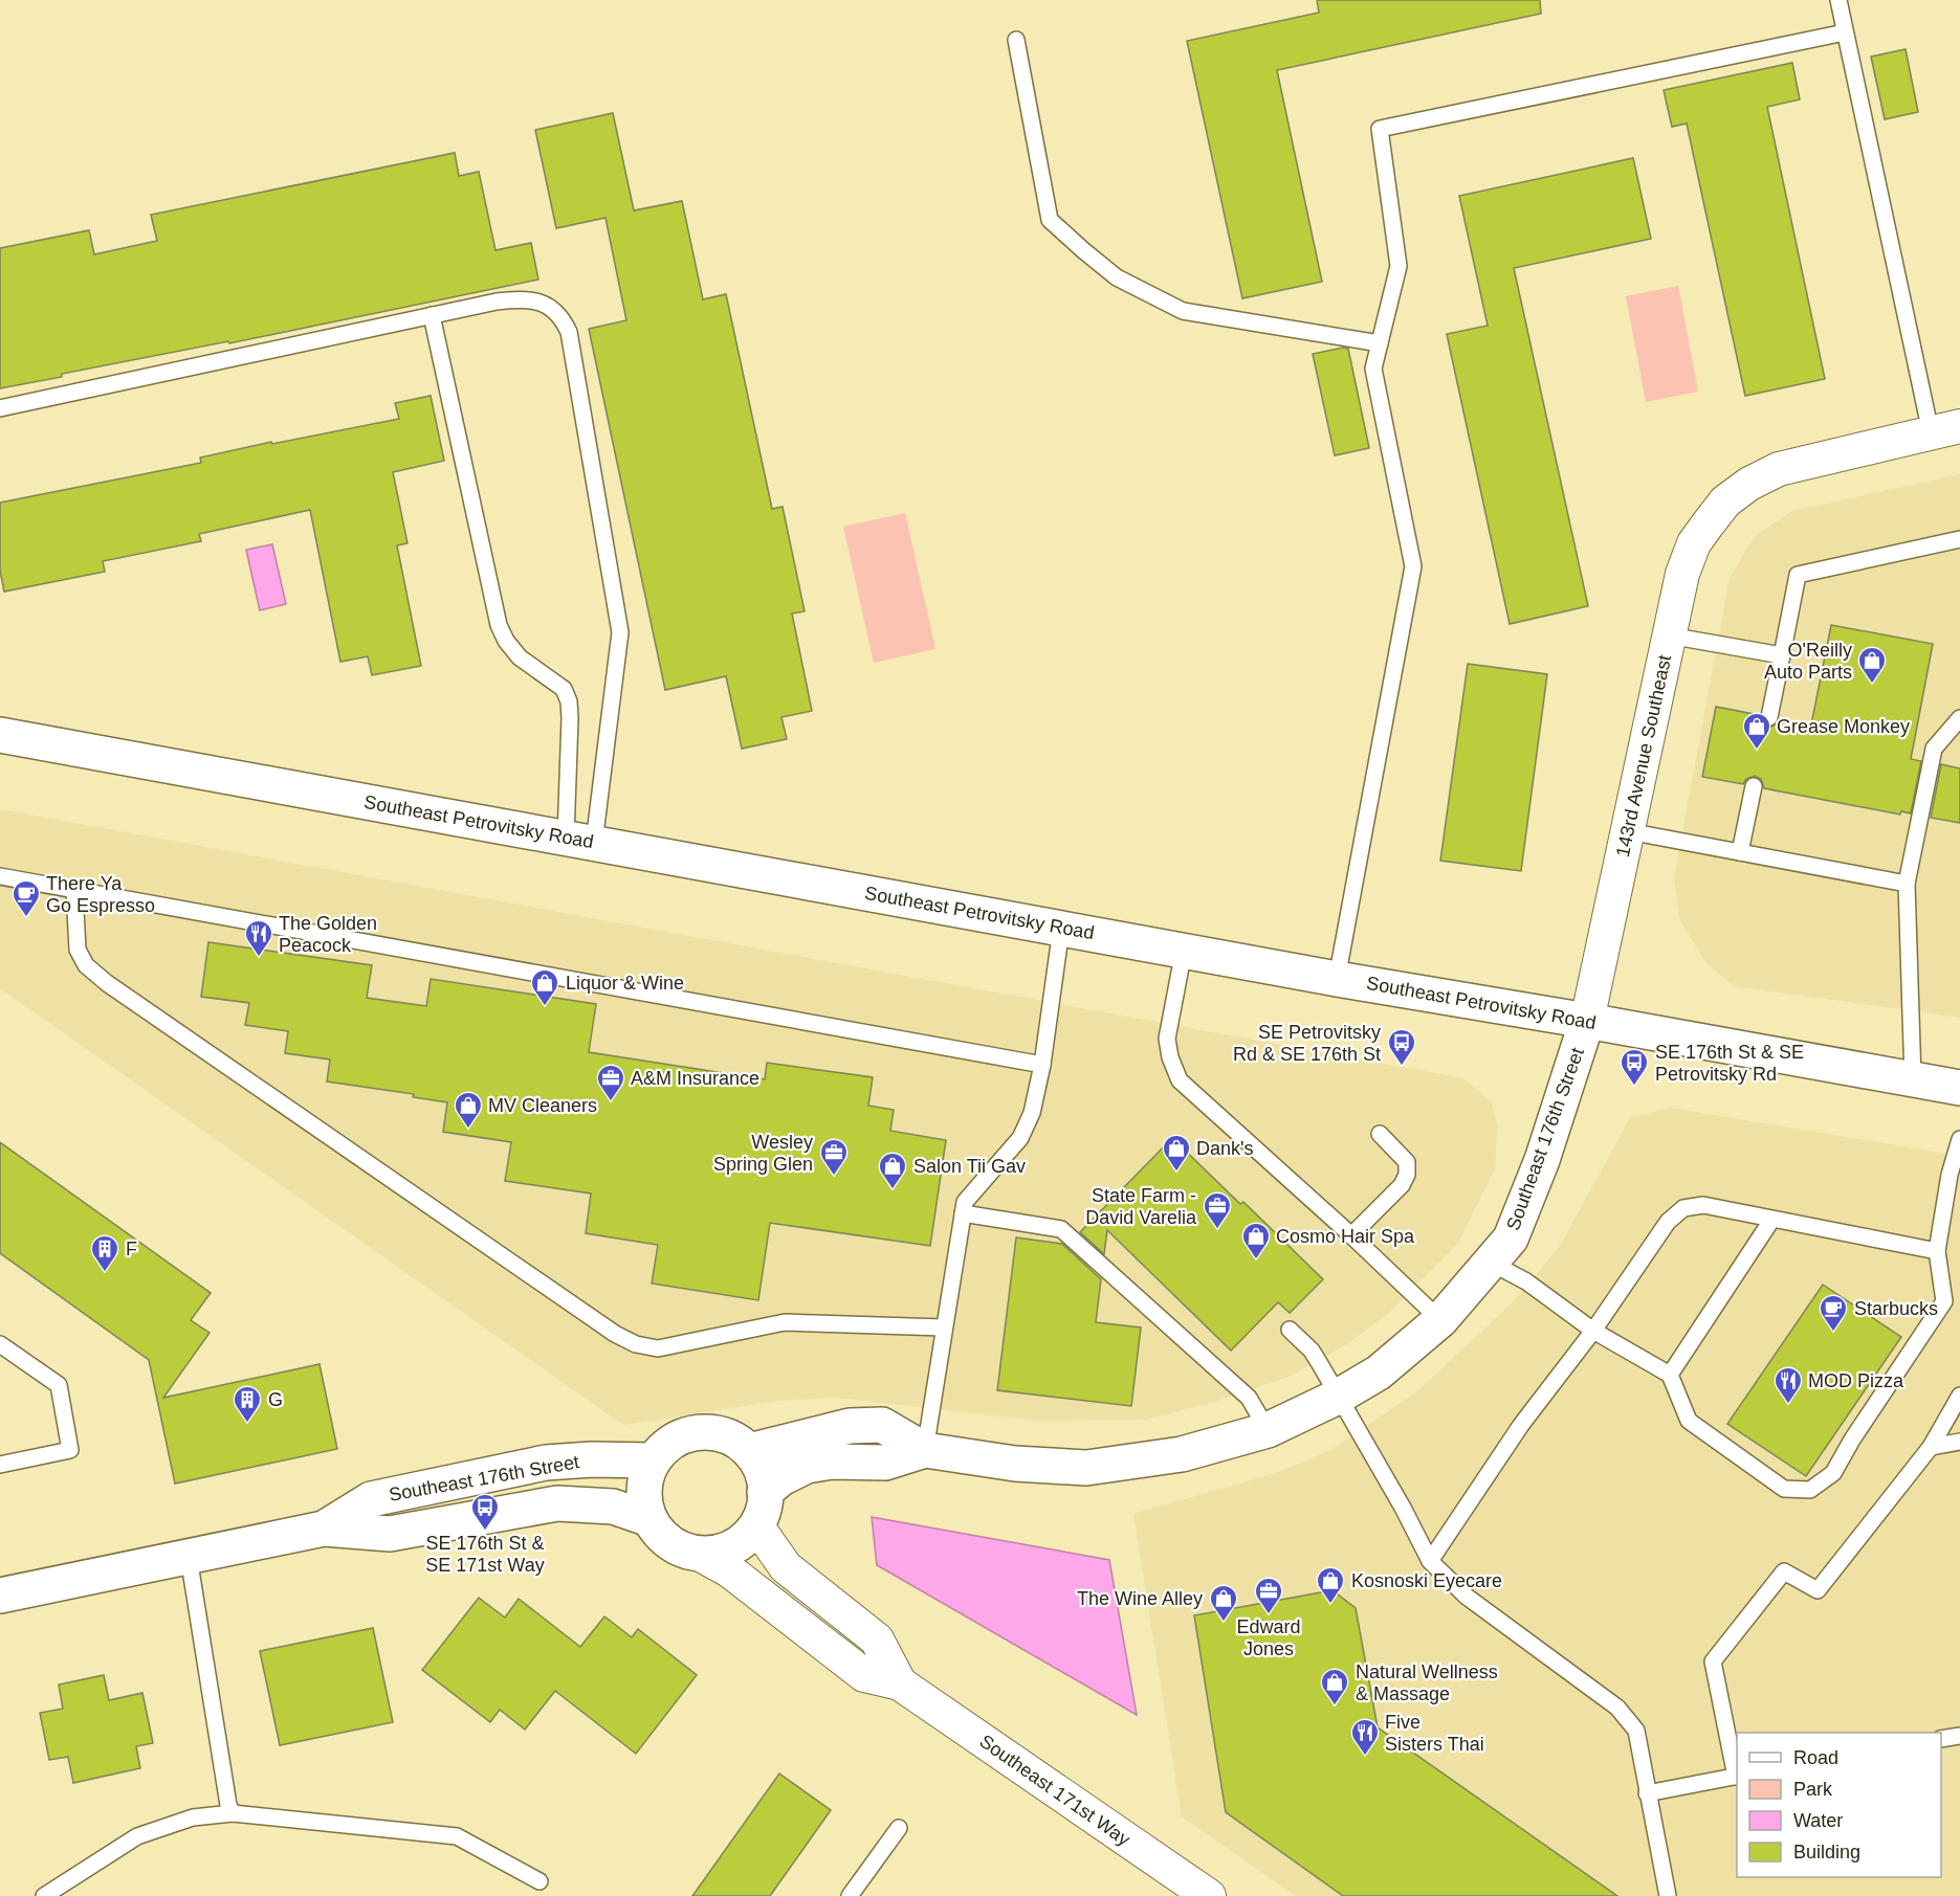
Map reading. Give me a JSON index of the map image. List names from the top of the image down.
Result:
{
  "streets": {
    "street": [
      "143rd Avenue Southeast",
      "Southeast Petrovitsky Road",
      "Southeast 176th Street",
      "Southeast 171st Way"
    ]
  },
  "crossings": [
    ["143rd Avenue Southeast", "Southeast Petrovitsky Road"],
    ["143rd Avenue Southeast", "Southeast 176th Street"],
    ["Southeast Petrovitsky Road", "Southeast 176th Street"],
    ["Southeast 176th Street", "Southeast 171st Way"]
  ],
  "places": {
    "shop": [
      "O'Reilly Auto Parts",
      "Grease Monkey",
      "Liquor & Wine",
      "MV Cleaners",
      "Dank's",
      "Salon Tii Gav",
      "Cosmo Hair Spa",
      "Kosnoski Eyecare",
      "The Wine Alley",
      "Natural Wellness & Massage"
    ],
    "cafe": ["There Ya Go Espresso", "Starbucks"],
    "restaurant": ["The Golden Peacock", "MOD Pizza", "Five Sisters Thai"],
    "bus stop": ["SE Petrovitsky Rd & SE 176th St", "SE 176th St & SE Petrovitsky Rd", "SE 176th St & SE 171st Way"],
    "office": [
      "A&M Insurance",
      "Wesley Spring Glen",
      "State Farm - David Varelia",
      "Edward Jones"
    ],
    "building": ["F", "G"]
  },
  "legend": [
    "Road",
    "Park",
    "Water",
    "Building"
  ]
}
